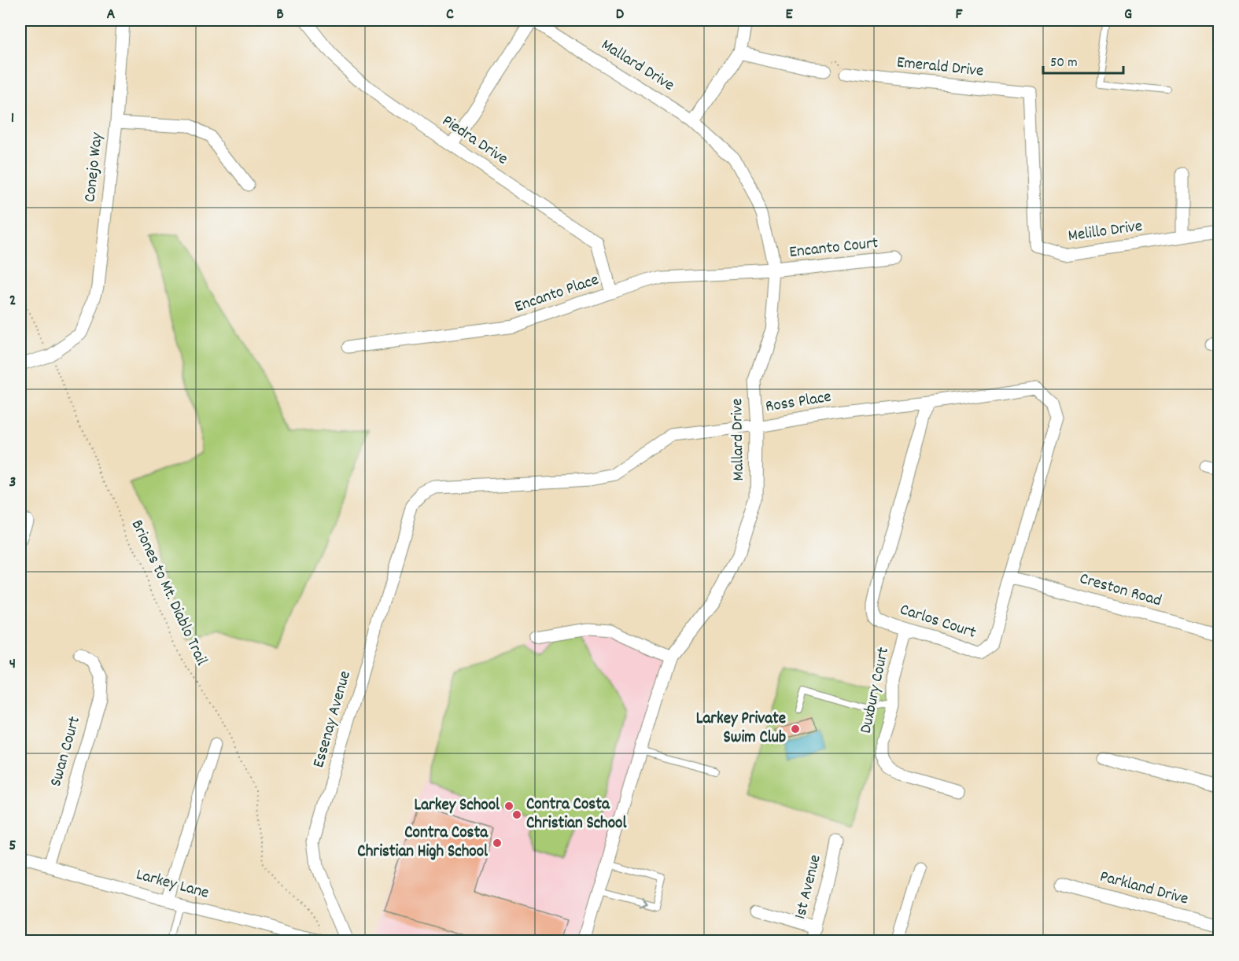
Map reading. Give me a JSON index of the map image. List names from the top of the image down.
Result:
{
  "streets": {
    "street": [
      "Mallard Drive",
      "Emerald Drive",
      "Piedra Drive",
      "Conejo Way",
      "Melillo Drive",
      "Encanto Court",
      "Encanto Place",
      "Ross Place",
      "Creston Road",
      "Carlos Court",
      "Duxbury Court",
      "Essenay Avenue",
      "Swan Court",
      "Larkey Lane",
      "1st Avenue",
      "Parkland Drive"
    ],
    "path": ["Briones to Mt. Diablo Trail"]
  },
  "crossings": [
    ["Mallard Drive", "Encanto Court"],
    ["Mallard Drive", "Encanto Place"],
    ["Mallard Drive", "Ross Place"],
    ["Emerald Drive", "Melillo Drive"],
    ["Piedra Drive", "Encanto Place"],
    ["Conejo Way", "Briones to Mt. Diablo Trail"],
    ["Encanto Court", "Encanto Place"],
    ["Ross Place", "Carlos Court"],
    ["Ross Place", "Essenay Avenue"],
    ["Creston Road", "Carlos Court"],
    ["Briones to Mt. Diablo Trail", "Larkey Lane"],
    ["Carlos Court", "Duxbury Court"],
    ["Swan Court", "Larkey Lane"]
  ],
  "places": [
    "Larkey Private Swim Club",
    "Larkey School",
    "Contra Costa Christian School",
    "Contra Costa Christian High School"
  ],
  "scale_bar": "50 m",
  "grid": {
    "columns": [
      "A",
      "B",
      "C",
      "D",
      "E",
      "F",
      "G"
    ],
    "rows": [
      "1",
      "2",
      "3",
      "4",
      "5"
    ]
  }
}
